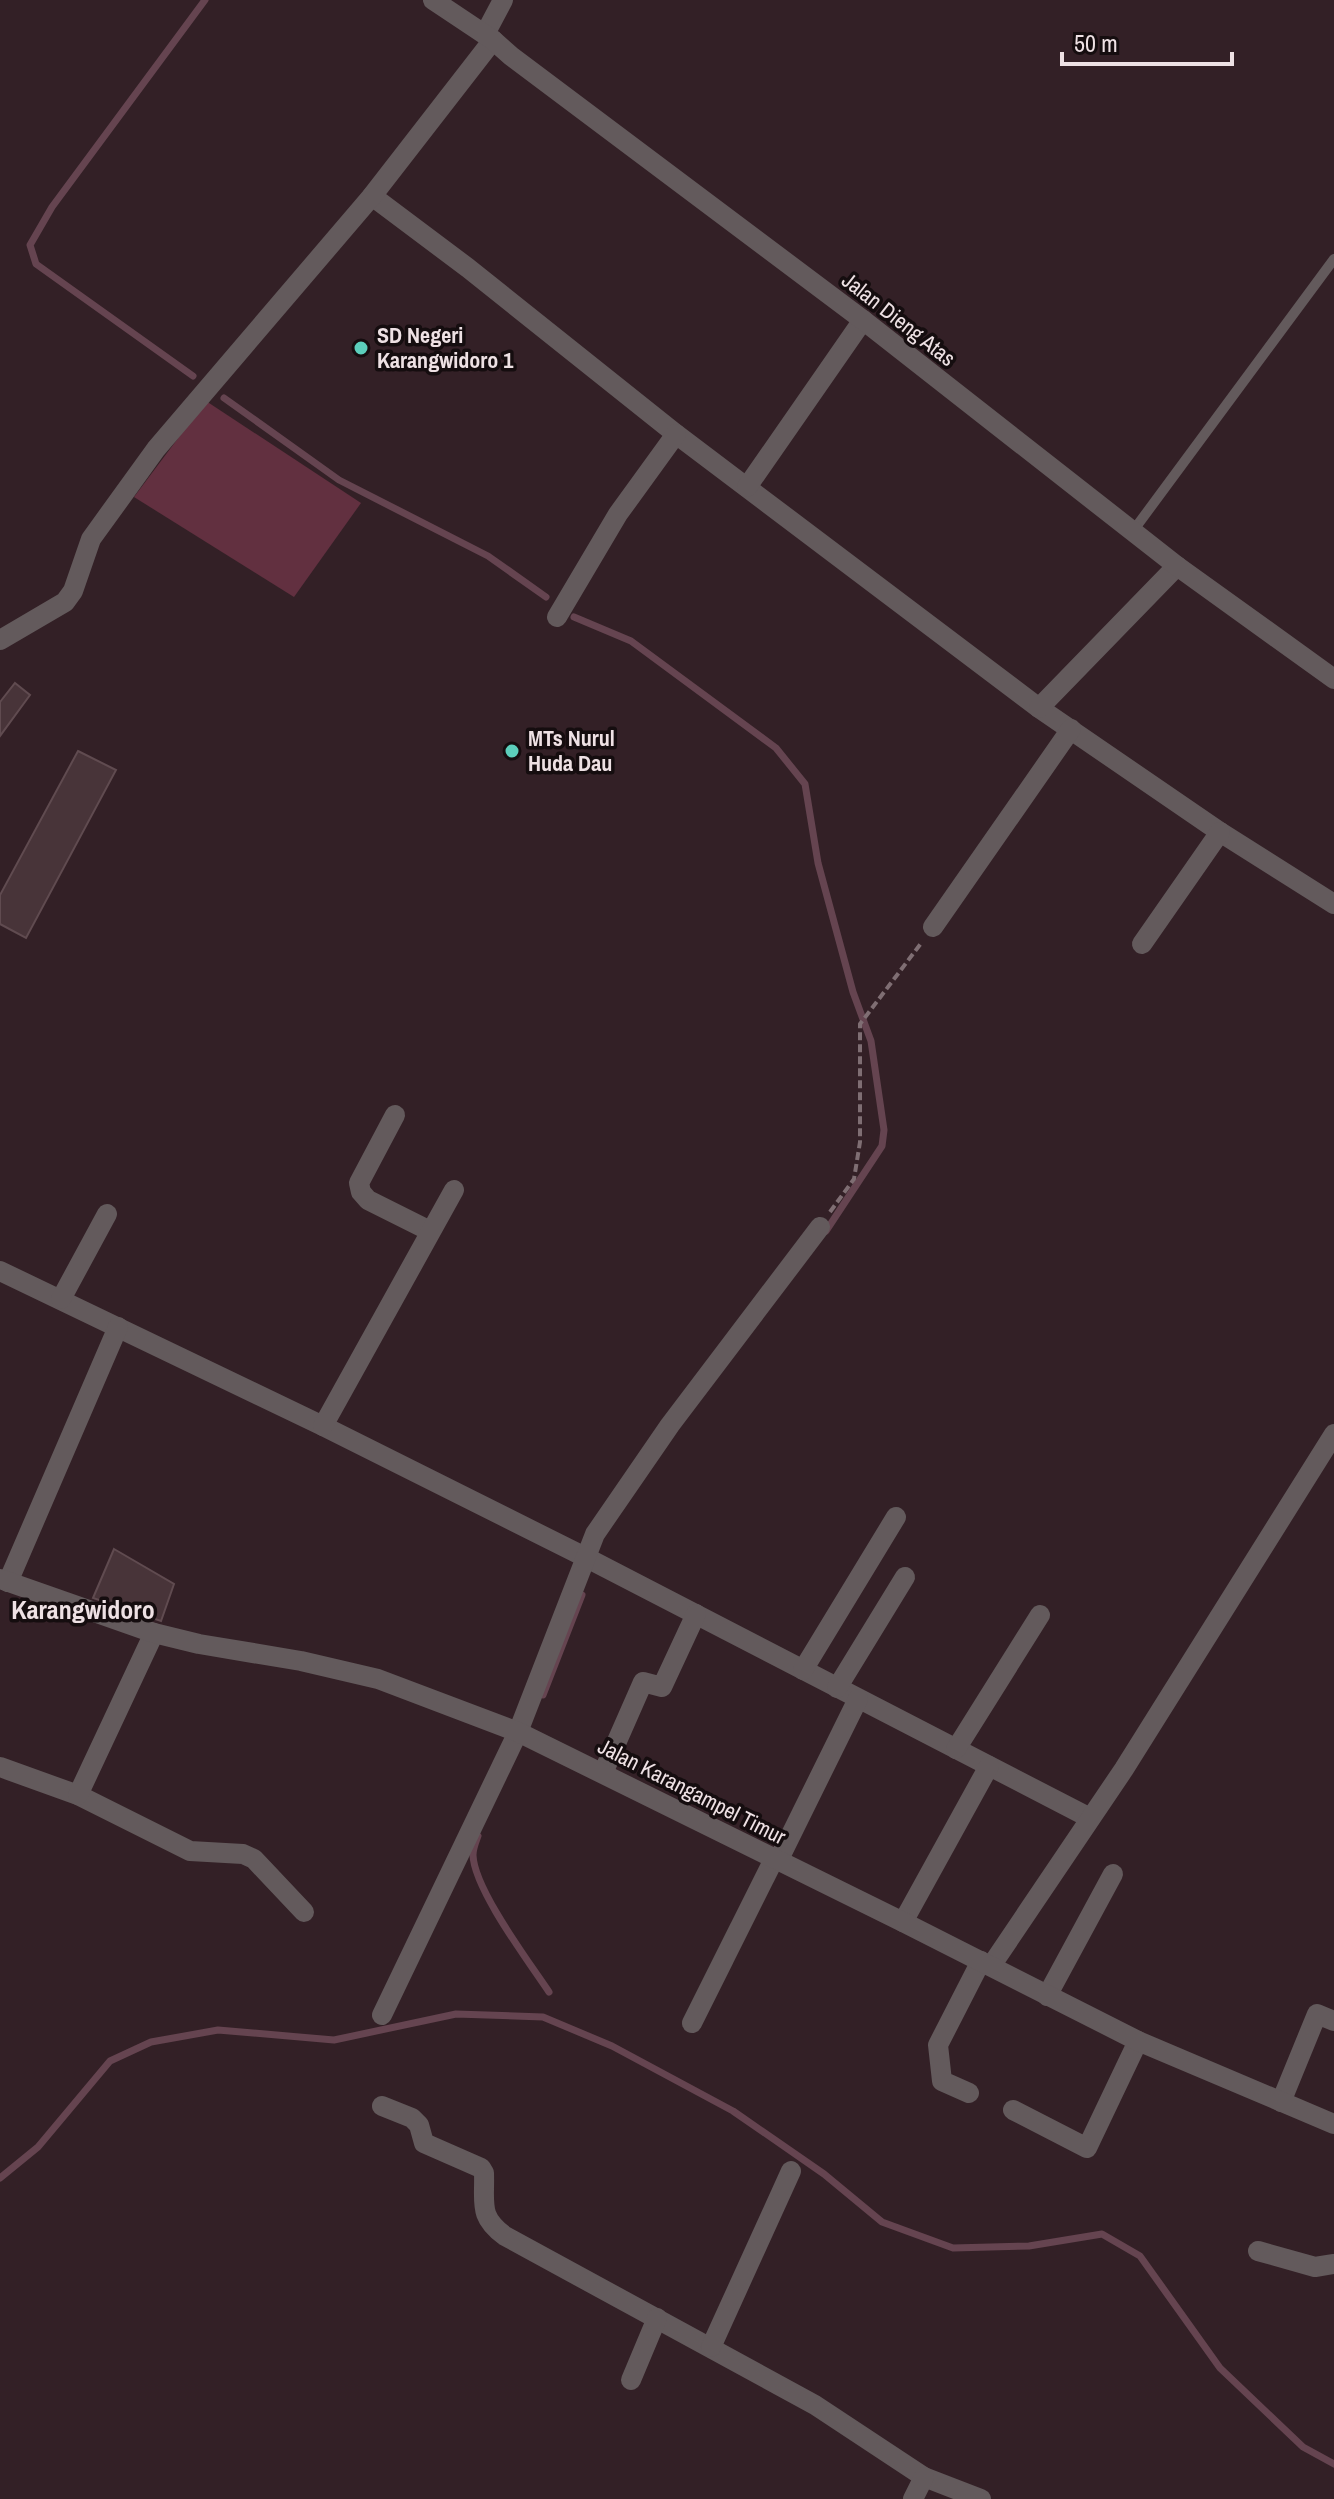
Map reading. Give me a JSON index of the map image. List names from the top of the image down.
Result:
{
  "streets": {
    "street": ["Jalan Dieng Atas", "Jalan Karangampel Timur"]
  },
  "districts": ["Karangwidoro"],
  "places": ["SD Negeri Karangwidoro 1", "MTs Nurul Huda Dau"],
  "scale_bar": "50 m"
}
